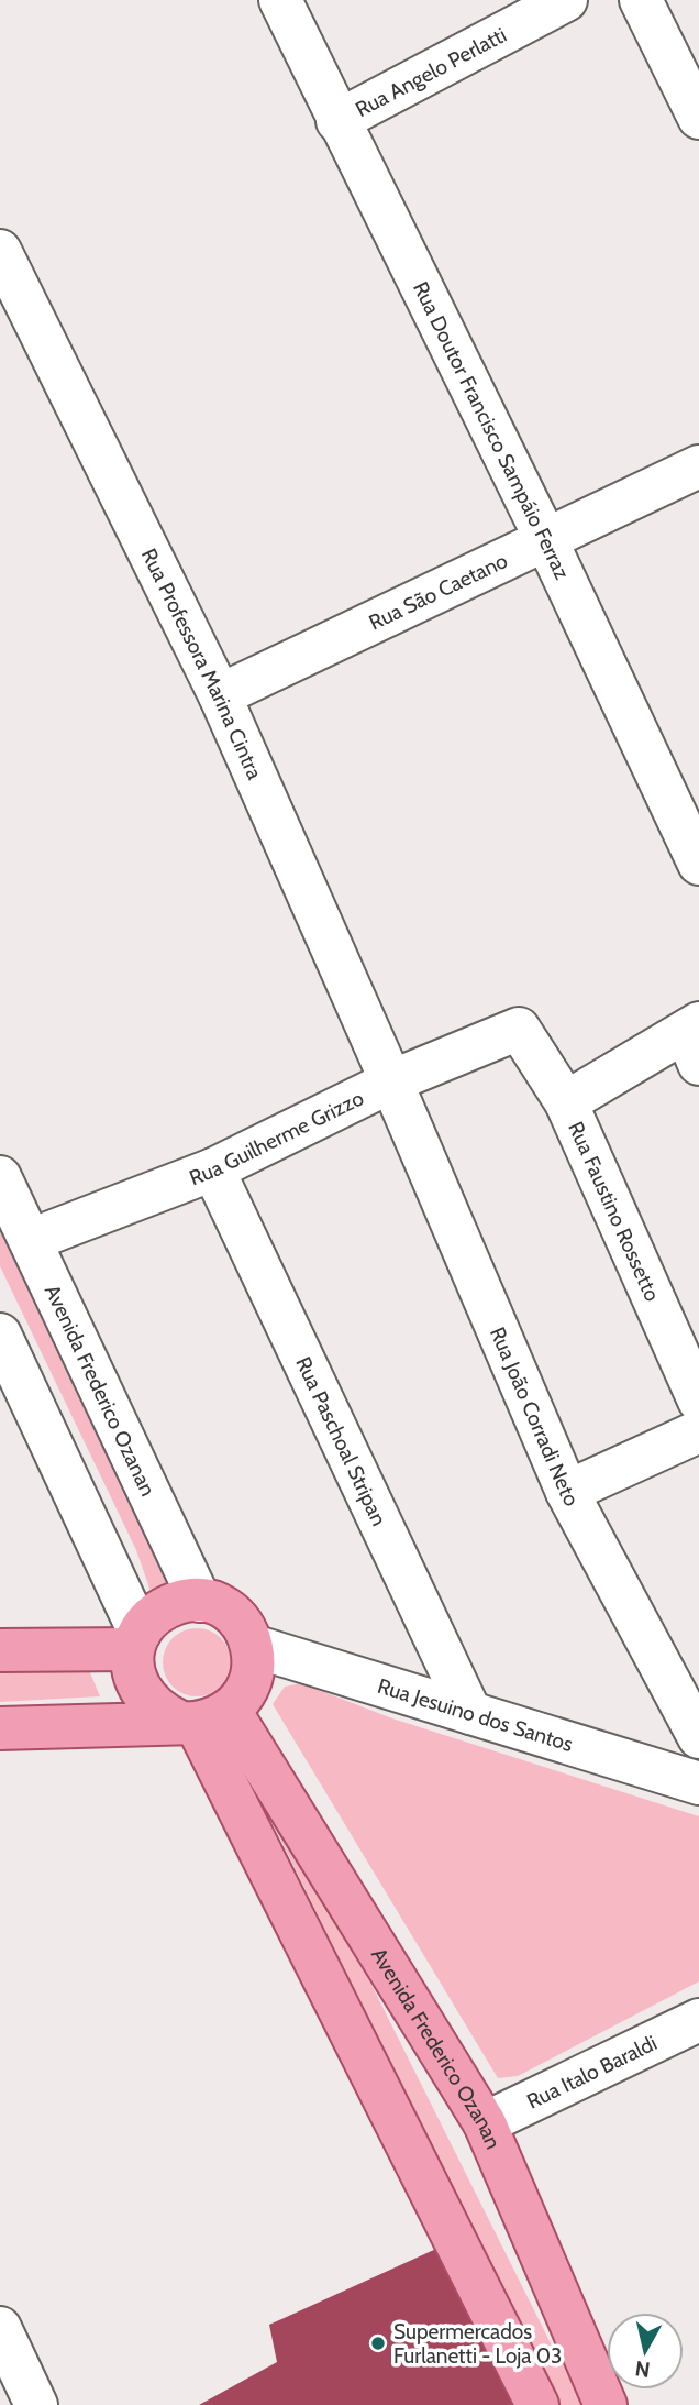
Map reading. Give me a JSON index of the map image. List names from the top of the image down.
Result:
{
  "streets": {
    "main road": ["Avenida Frederico Ozanan"],
    "street": [
      "Rua Angelo Perlatti",
      "Rua Doutor Francisco Sampáio Ferraz",
      "Rua São Caetano",
      "Rua Professora Marina Cintra",
      "Rua Guilherme Grizzo",
      "Rua Faustino Rossetto",
      "Rua João Corradi Neto",
      "Rua Paschoal Stripan",
      "Rua Jesuino dos Santos",
      "Rua Italo Baraldi"
    ]
  },
  "crossings": [
    ["Rua Angelo Perlatti", "Rua Doutor Francisco Sampáio Ferraz"],
    ["Rua Doutor Francisco Sampáio Ferraz", "Rua São Caetano"],
    ["Rua São Caetano", "Rua Professora Marina Cintra"],
    ["Rua Professora Marina Cintra", "Rua Guilherme Grizzo"],
    ["Rua Professora Marina Cintra", "Rua João Corradi Neto"],
    ["Rua Guilherme Grizzo", "Rua Faustino Rossetto"],
    ["Rua Guilherme Grizzo", "Avenida Frederico Ozanan"],
    ["Rua Guilherme Grizzo", "Rua João Corradi Neto"],
    ["Rua Guilherme Grizzo", "Rua Paschoal Stripan"],
    ["Avenida Frederico Ozanan", "Rua Jesuino dos Santos"],
    ["Avenida Frederico Ozanan", "Rua Italo Baraldi"],
    ["Rua Paschoal Stripan", "Rua Jesuino dos Santos"]
  ],
  "places": ["Supermercados Furlanetti - Loja 03"],
  "north": "bottom"
}
